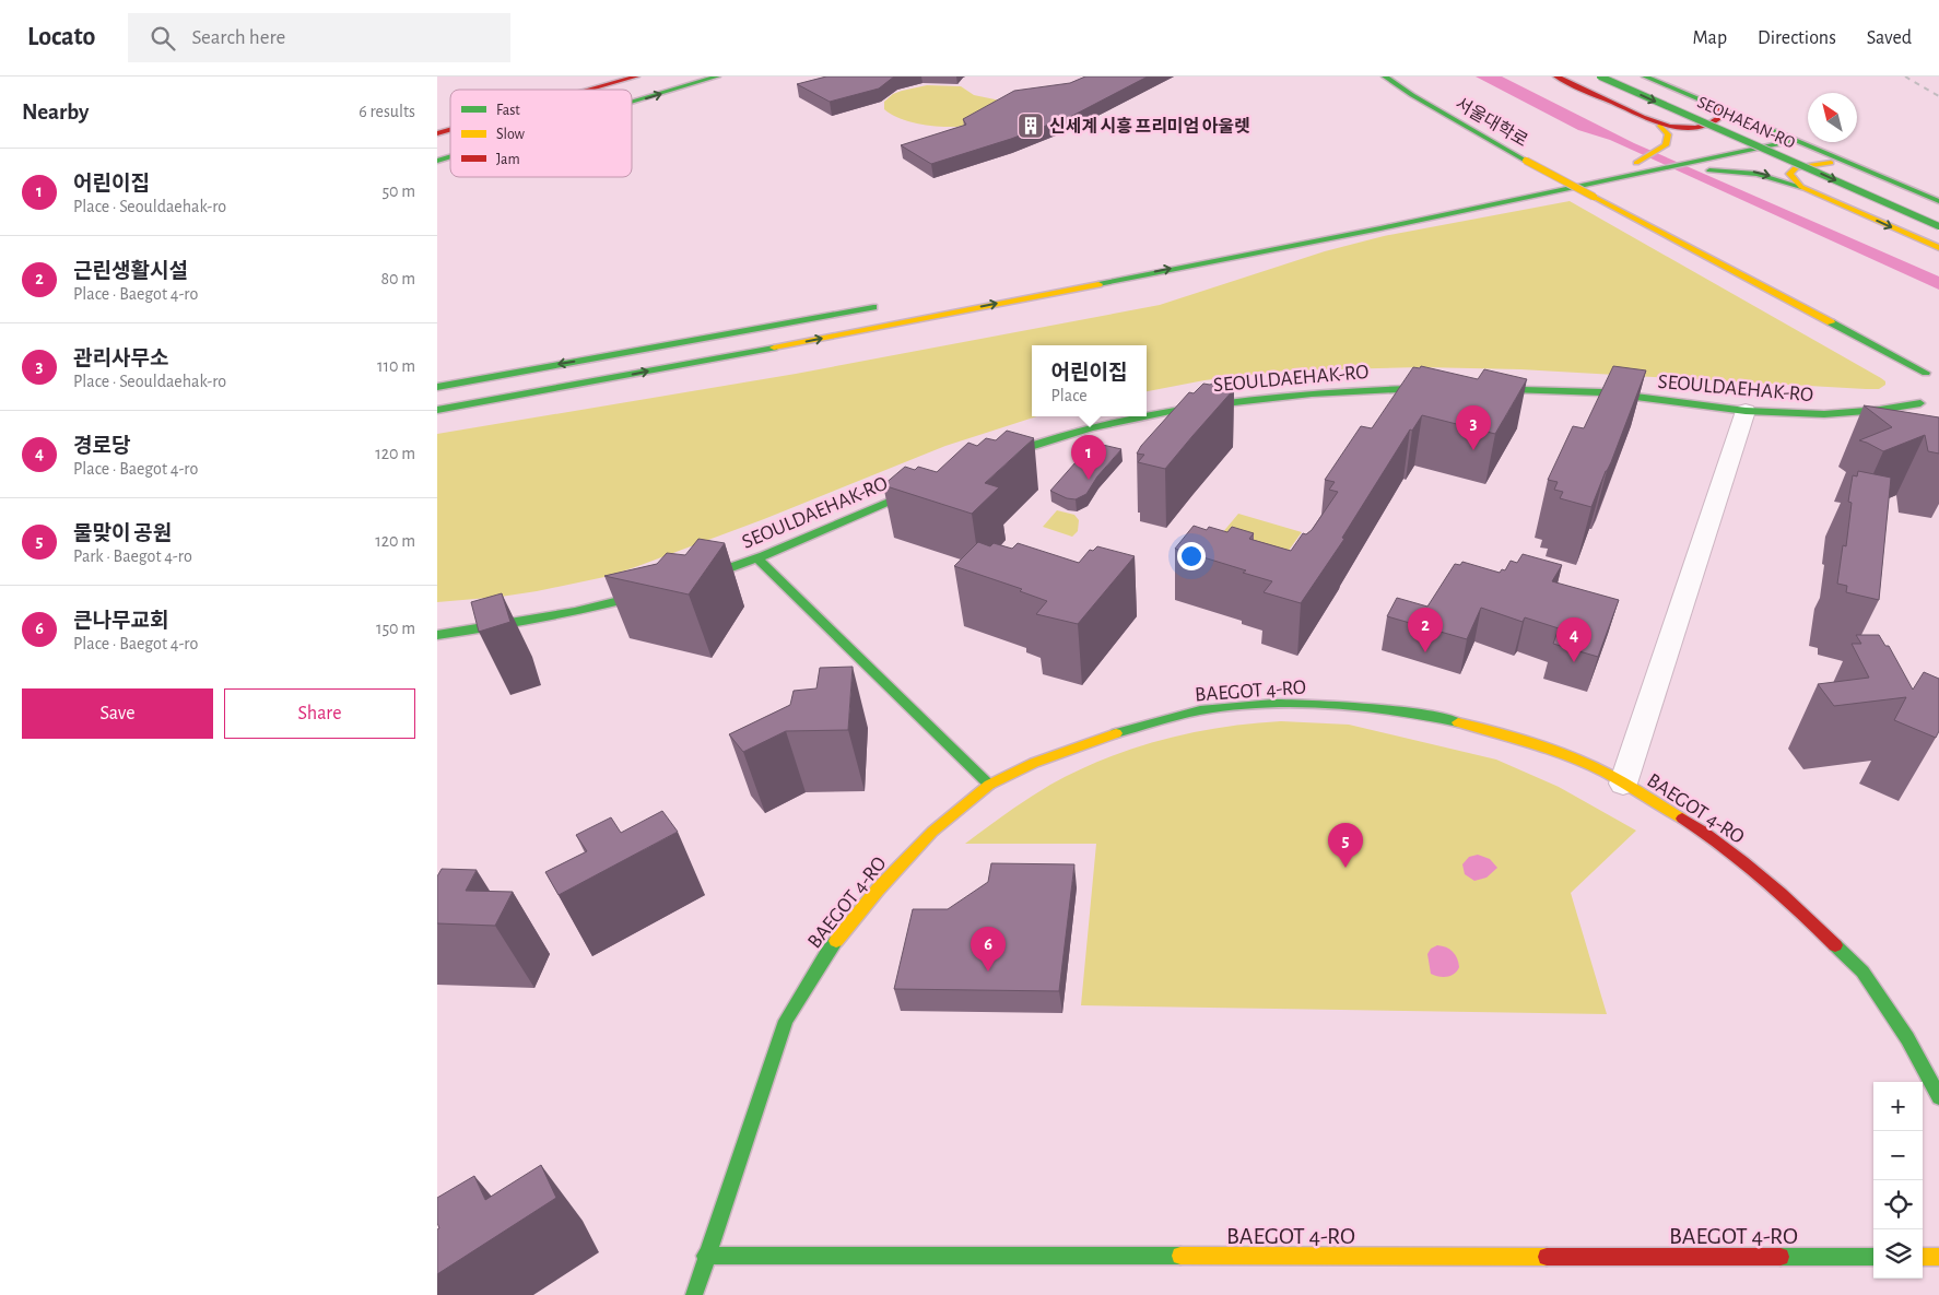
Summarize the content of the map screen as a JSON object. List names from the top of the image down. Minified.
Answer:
{"streets":{"main road":["서울대학로","SEOHAEAN-RO","SEOULDAEHAK-RO","BAEGOT 4-RO"]},"places":{"building":["신세계 시흥 프리미엄 아울렛"]},"legend":["Fast","Slow","Jam"],"north":"top left","page":{"header":"Locato","search":"Search here","nav":["Map","Directions","Saved"],"heading":["Nearby","6 results"],"list":[{"mark":"1","name":"어린이집","note":"Place · Seouldaehak-ro","value":"50 m"},{"mark":"2","name":"근린생활시설","note":"Place · Baegot 4-ro","value":"80 m"},{"mark":"3","name":"관리사무소","note":"Place · Seouldaehak-ro","value":"110 m"},{"mark":"4","name":"경로당","note":"Place · Baegot 4-ro","value":"120 m"},{"mark":"5","name":"물맞이 공원","note":"Park · Baegot 4-ro","value":"120 m"},{"mark":"6","name":"큰나무교회","note":"Place · Baegot 4-ro","value":"150 m"}],"popup":["어린이집","Place"],"pins":["3","1","2","4","5","6"],"buttons":["Save","Share"],"map_buttons":["+","−"]}}
